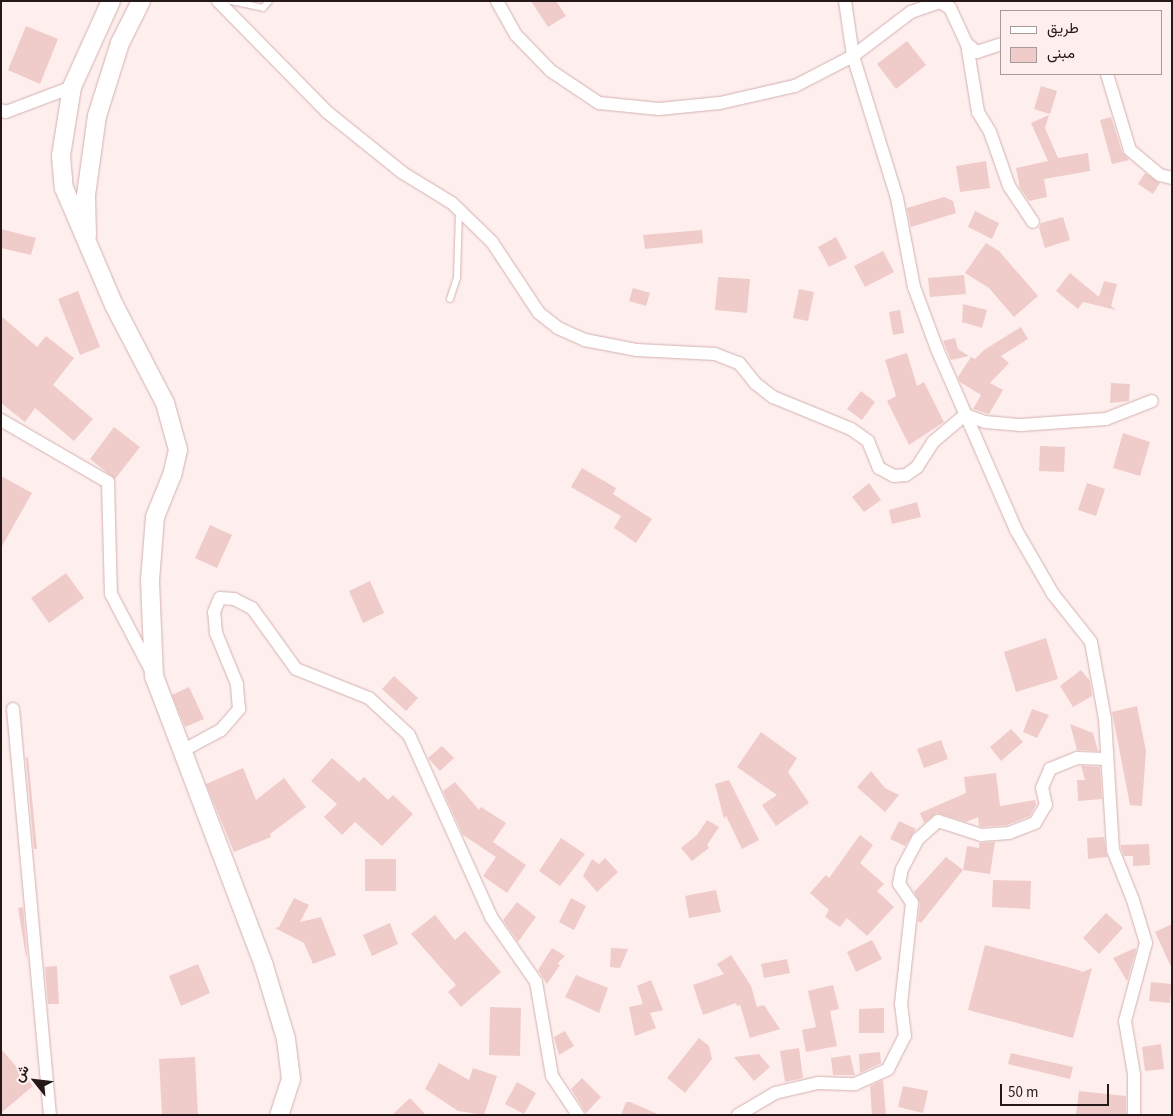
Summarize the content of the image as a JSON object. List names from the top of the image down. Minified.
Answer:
{"legend":["طريق","مبنى"],"scale_bar":"50 m","north":"top left"}
